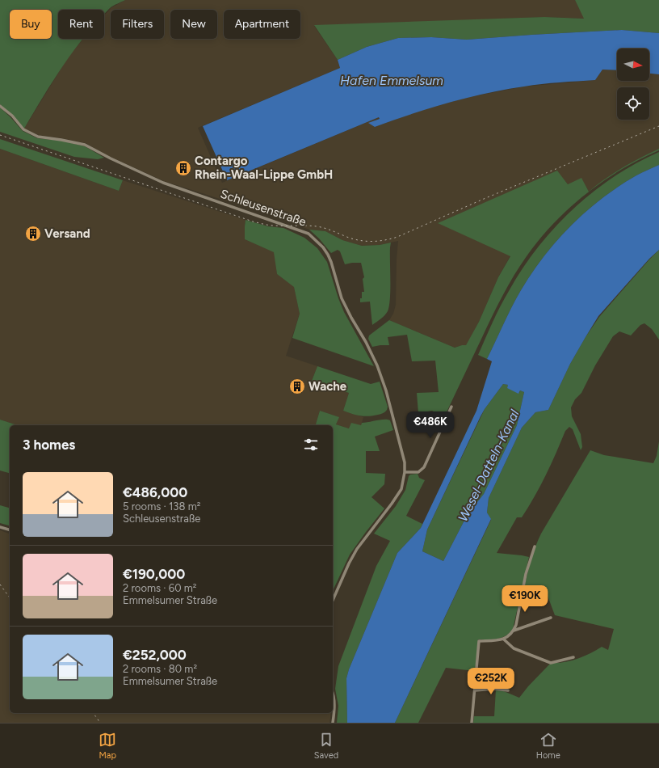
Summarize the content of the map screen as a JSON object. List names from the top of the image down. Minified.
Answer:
{"streets":{"street":["Schleusenstraße"]},"water":["Hafen Emmelsum","Wesel-Datteln-Kanal"],"places":{"building":["Contargo Rhein-Waal-Lippe GmbH","Versand","Wache"]},"north":"right","page":{"chip":["Buy","Rent","Filters","New","Apartment"],"price":["€486K","€190K","€252K"],"heading":"3 homes","list":[{"name":"€486,000","note":"5 rooms · 138 m² · Schleusenstraße"},{"name":"€190,000","note":"2 rooms · 60 m² · Emmelsumer Straße"},{"name":"€252,000","note":"2 rooms · 80 m² · Emmelsumer Straße"}],"tabs":["Map","Saved","Home"]}}
